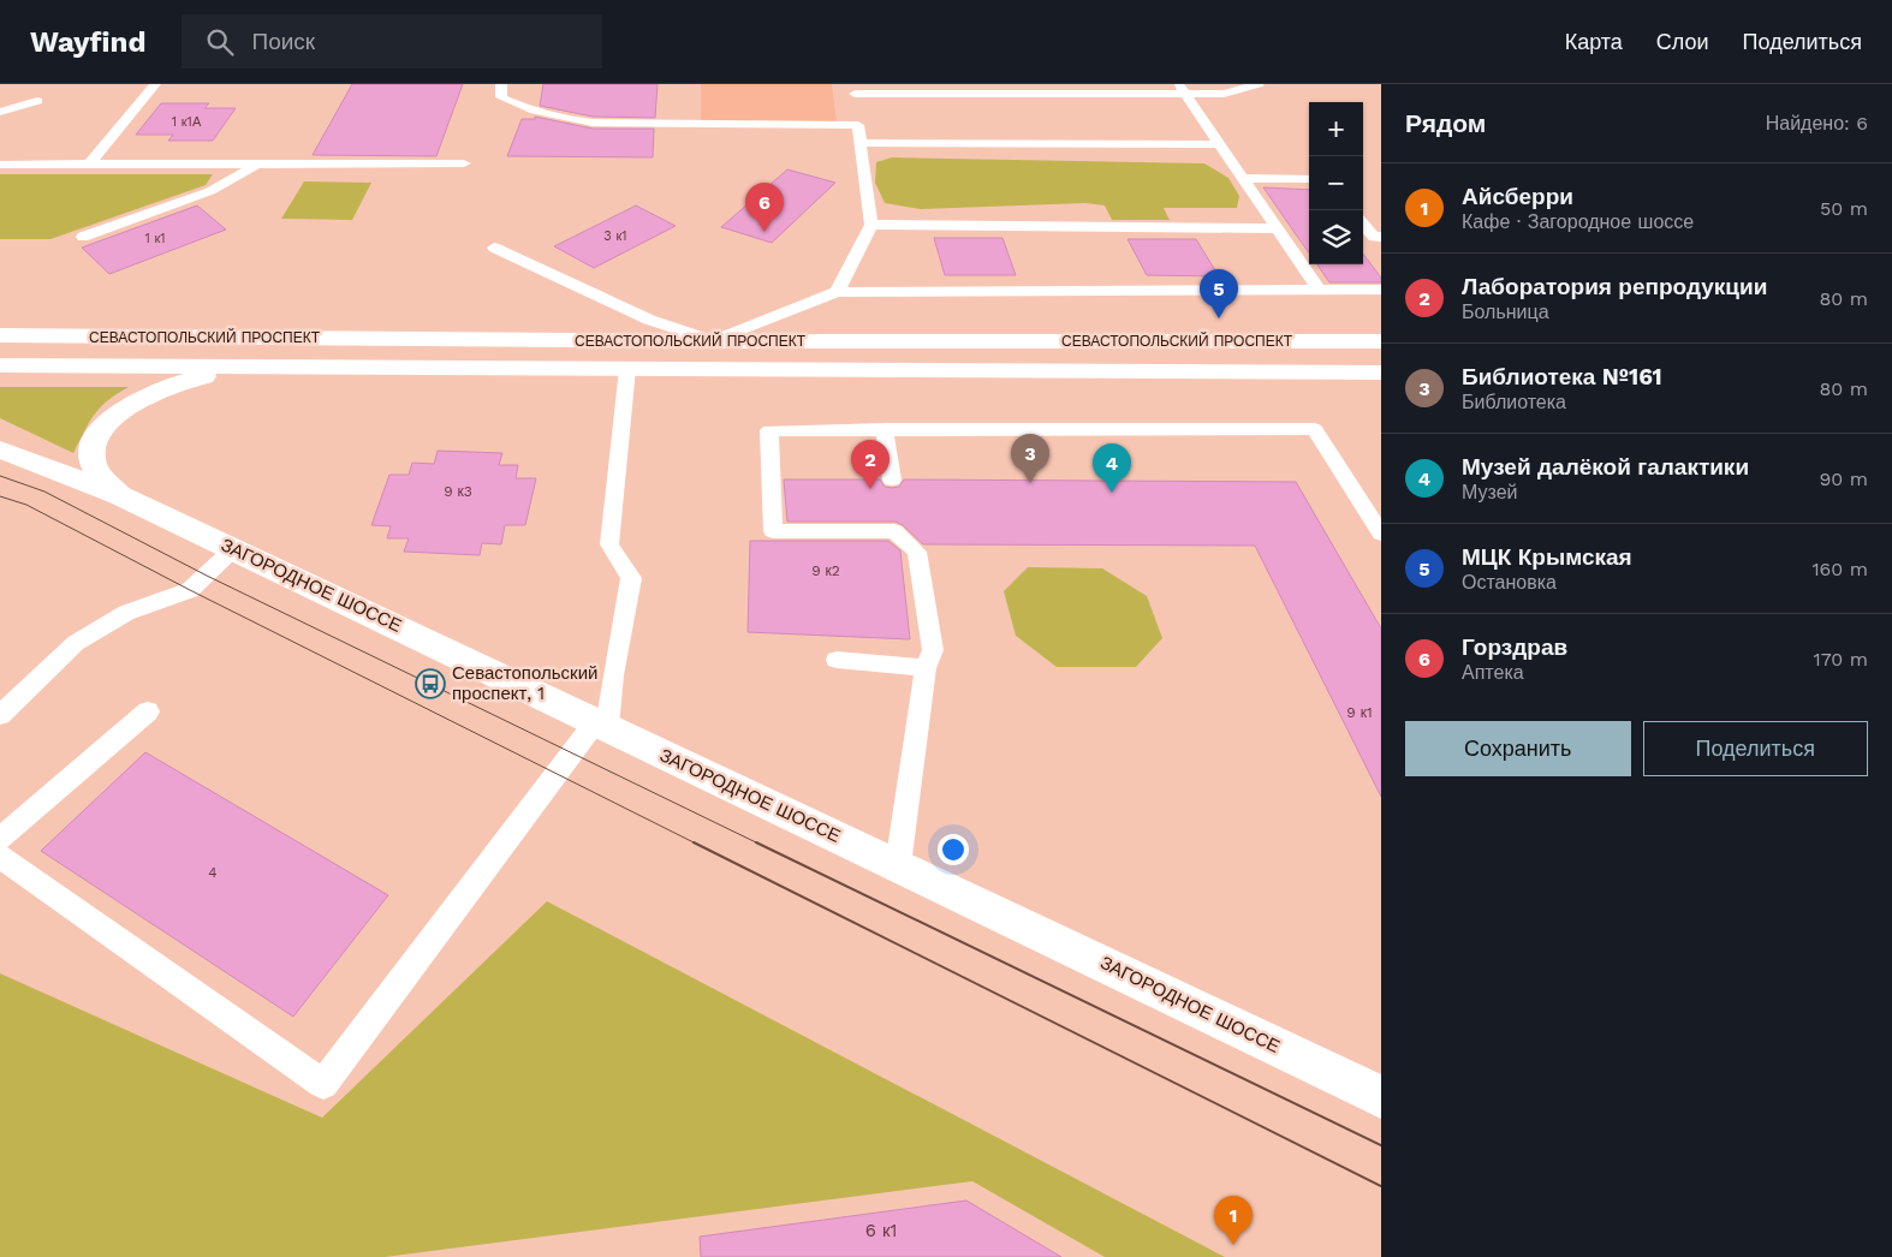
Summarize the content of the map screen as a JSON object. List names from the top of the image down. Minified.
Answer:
{"streets":{"main road":["СЕВАСТОПОЛЬСКИЙ ПРОСПЕКТ","ЗАГОРОДНОЕ ШОССЕ"]},"crossings":[["СЕВАСТОПОЛЬСКИЙ ПРОСПЕКТ","ЗАГОРОДНОЕ ШОССЕ"]],"places":{"bus stop":["Севастопольский проспект, 1"]},"house_numbers":["1 к1А","3 к1","1 к1","9 к3","9 к2","9 к1","4","6 к1"],"page":{"header":"Wayfind","search":"Поиск","nav":["Карта","Слои","Поделиться"],"heading":["Рядом","Найдено: 6"],"map_buttons":["+","−"],"list":[{"mark":"1","name":"Айсберри","note":"Кафе · Загородное шоссе","value":"50 m"},{"mark":"2","name":"Лаборатория репродукции","note":"Больница","value":"80 m"},{"mark":"3","name":"Библиотека №161","note":"Библиотека","value":"80 m"},{"mark":"4","name":"Музей далёкой галактики","note":"Музей","value":"90 m"},{"mark":"5","name":"МЦК Крымская","note":"Остановка","value":"160 m"},{"mark":"6","name":"Горздрав","note":"Аптека","value":"170 m"}],"pins":["6","5","3","2","4","1"],"buttons":["Сохранить","Поделиться"]}}
